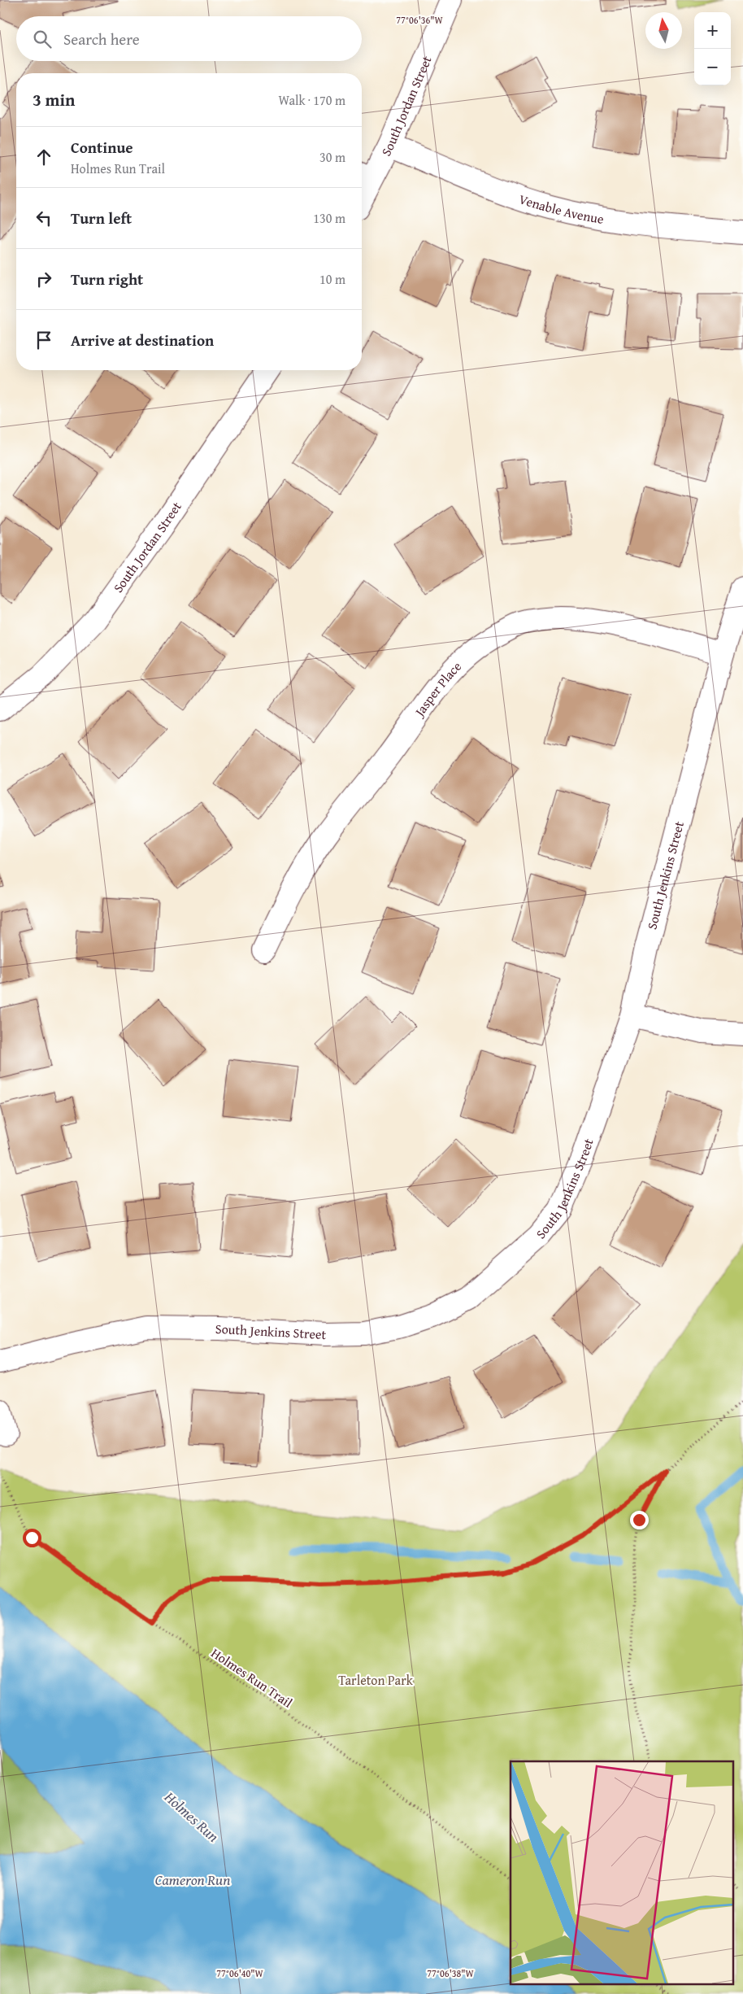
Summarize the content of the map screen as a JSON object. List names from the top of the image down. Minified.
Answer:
{"streets":{"street":["South Jordan Street","Venable Avenue","Jasper Place","South Jenkins Street"],"path":["Holmes Run Trail"]},"crossings":[["South Jordan Street","Venable Avenue"],["Jasper Place","South Jenkins Street"]],"water":["Holmes Run","Cameron Run"],"parks":["Tarleton Park"],"north":"top","page":{"map_buttons":["+","−"],"search":"Search here","heading":["3 min","Walk · 170 m"],"list":[["Continue","Holmes Run Trail","30 m"],["Turn left","130 m"],["Turn right","10 m"],"Arrive at destination"]},"coordinates":["77°06'36\"W","77°06'40\"W","77°06'38\"W"]}
